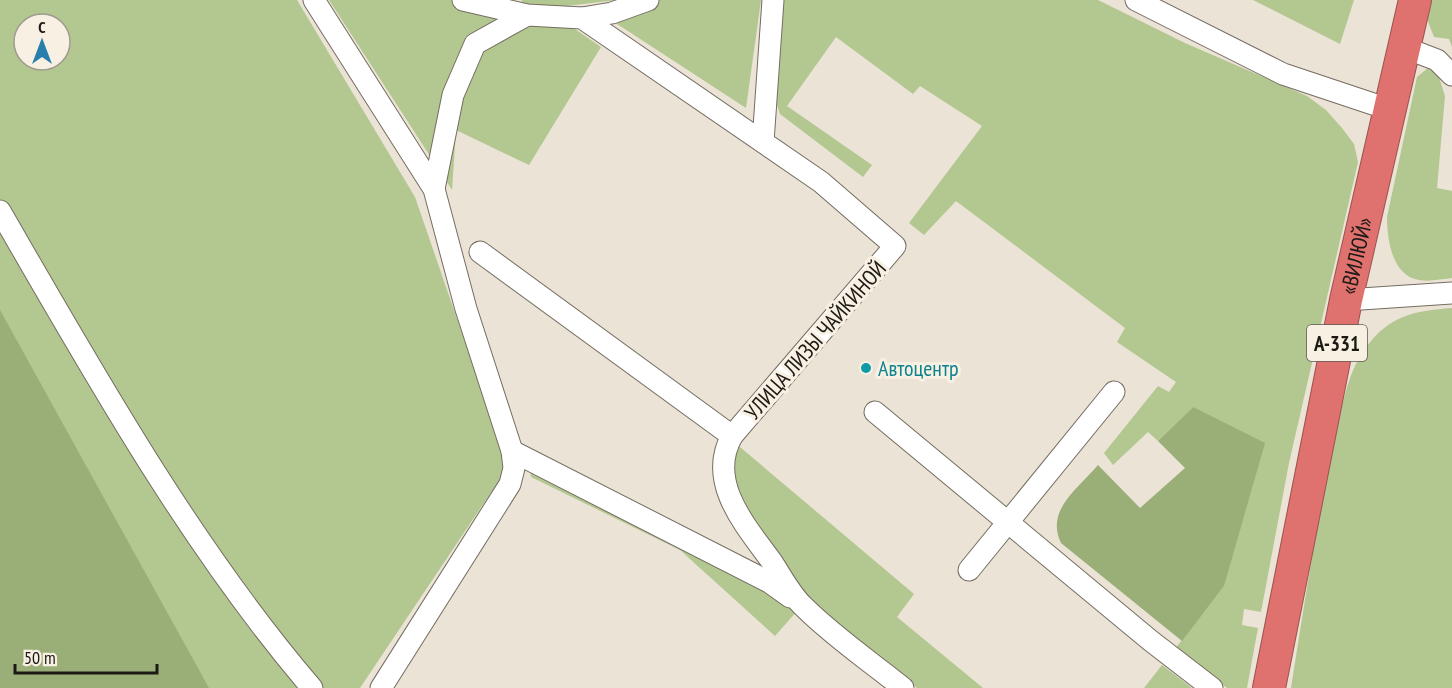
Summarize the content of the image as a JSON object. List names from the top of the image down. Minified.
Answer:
{"streets":{"highway":["«ВИЛЮЙ»","А-331"],"street":["УЛИЦА ЛИЗЫ ЧАЙКИНОЙ"]},"places":["Автоцентр"],"scale_bar":"50 m","north":"top"}
